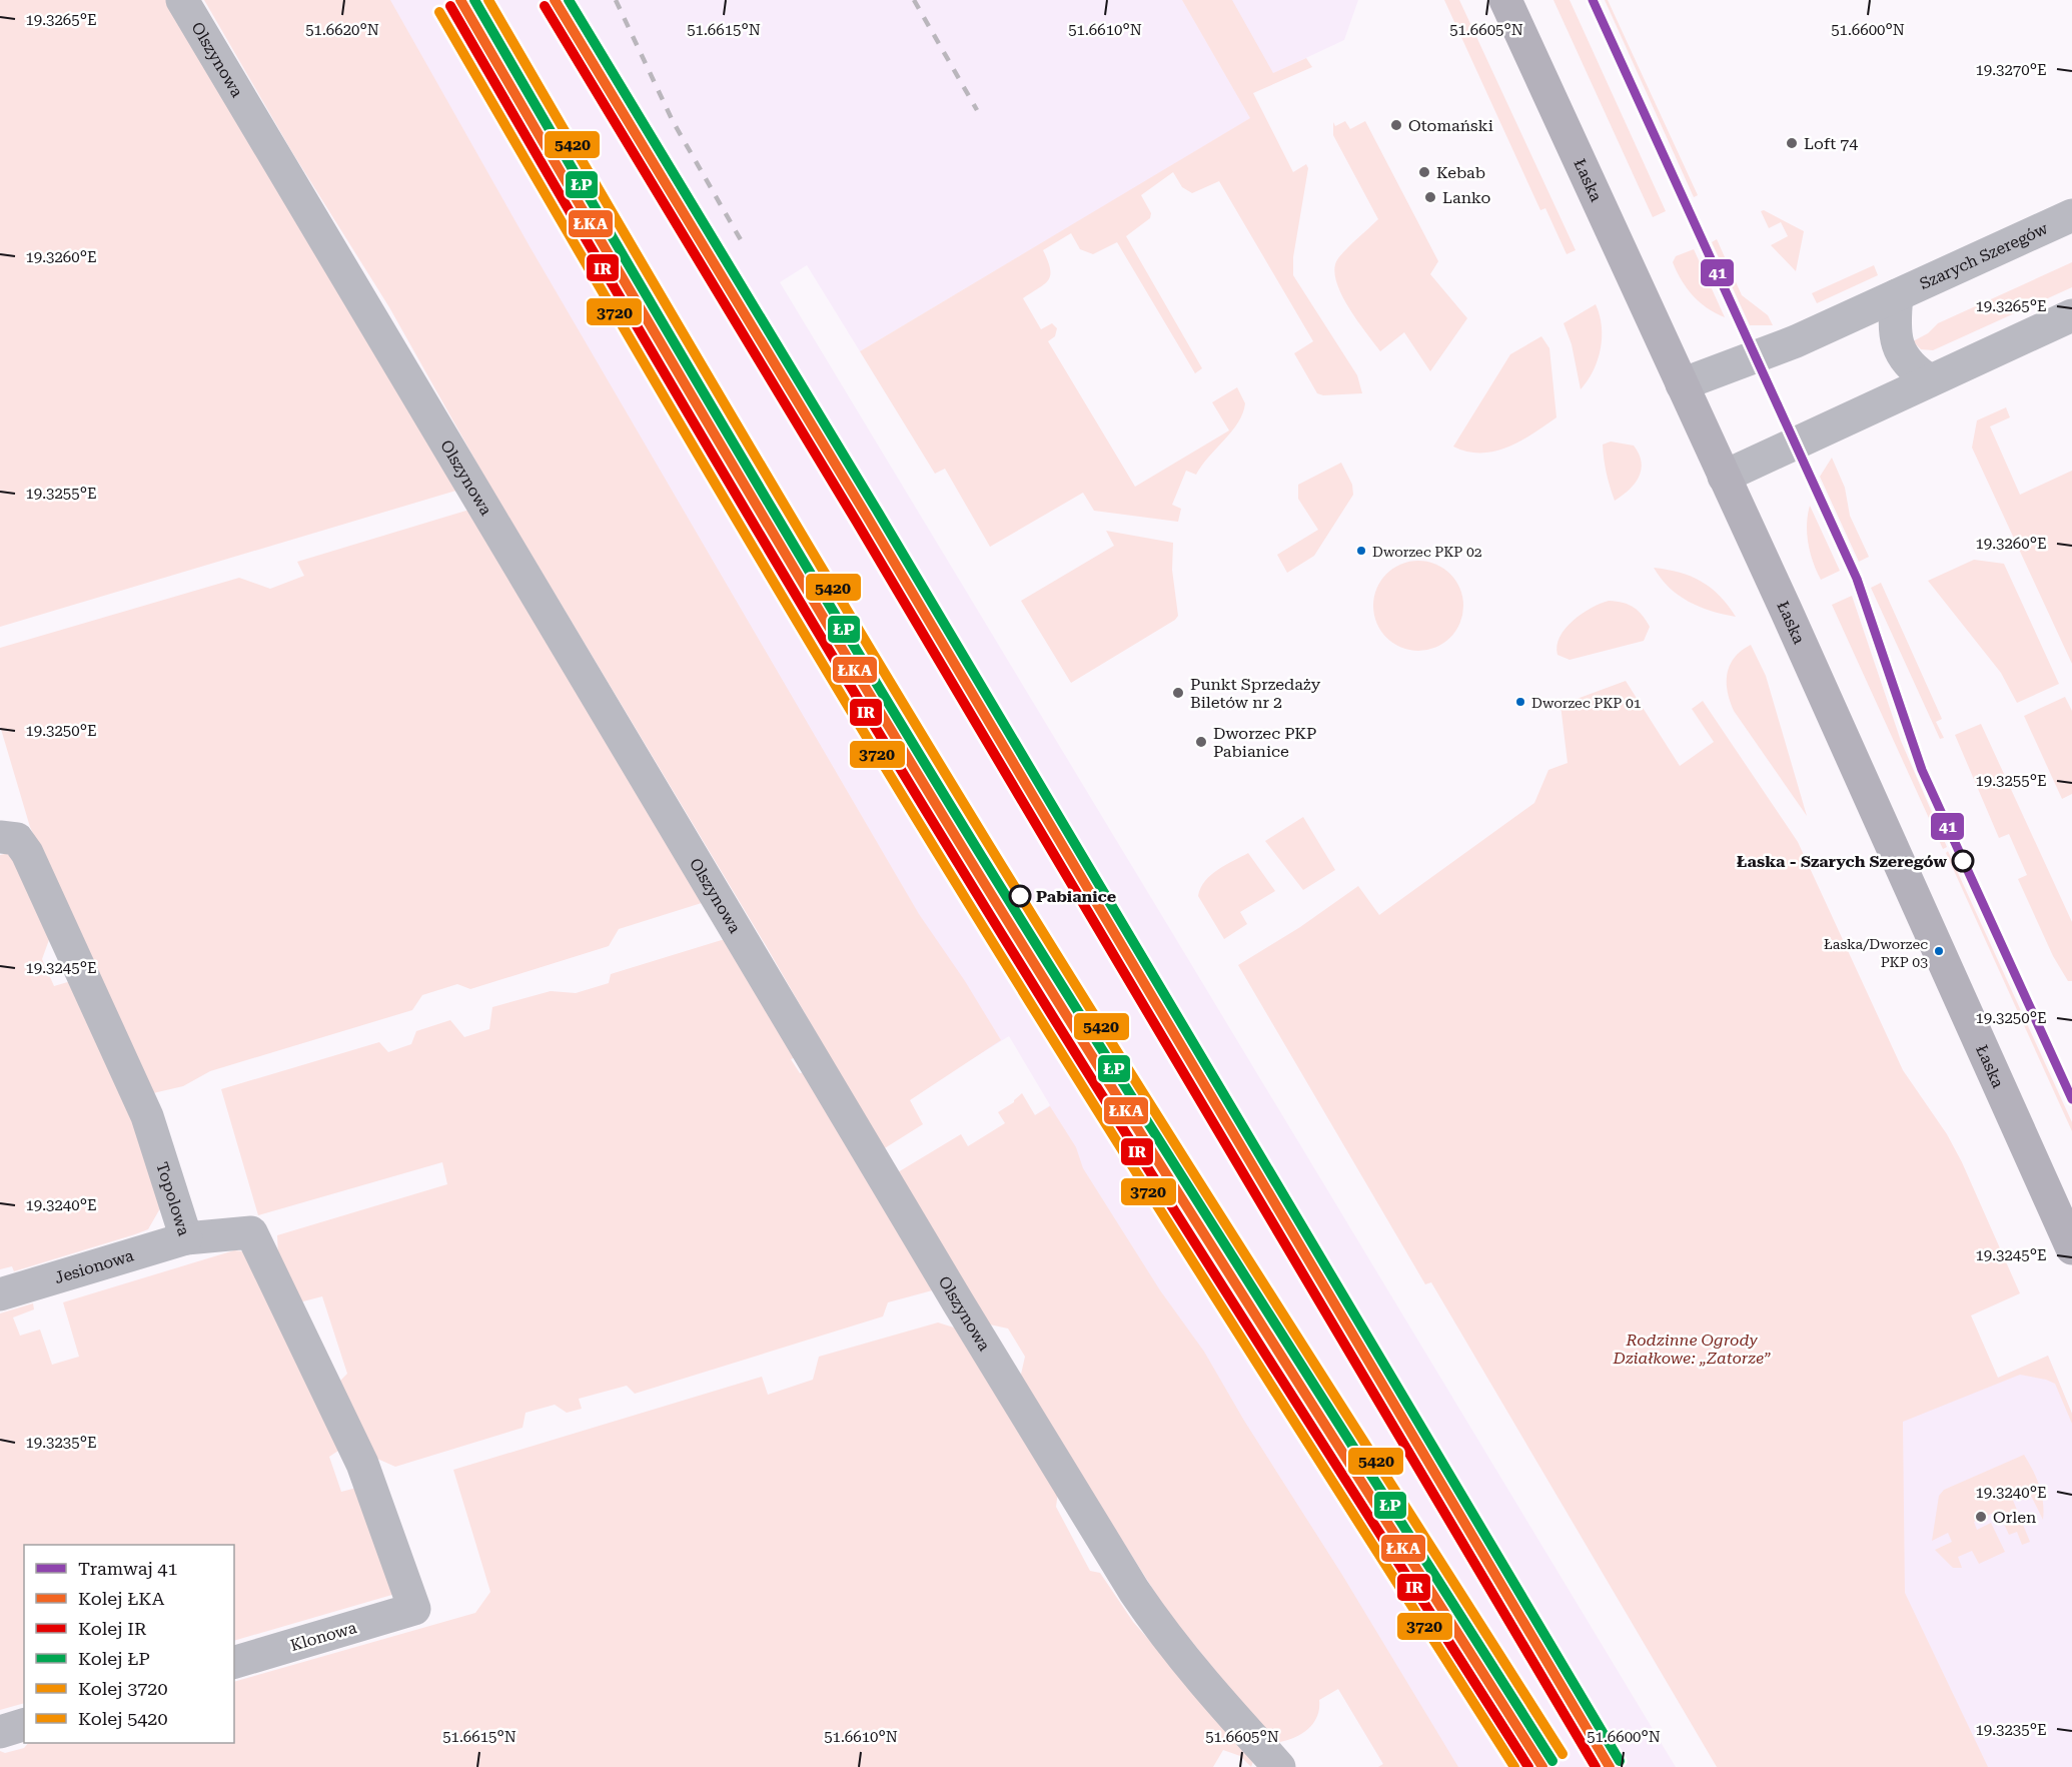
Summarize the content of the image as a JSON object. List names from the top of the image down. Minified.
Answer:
{"streets":{"main road":["Łaska"],"street":["Olszynowa","Szarych Szeregów","Topolowa","Jesionowa","Klonowa"]},"crossings":[["Łaska","Szarych Szeregów"],["Topolowa","Jesionowa"],["Topolowa","Klonowa"]],"parks":["Rodzinne Ogrody Działkowe: „Zatorze”"],"places":["Otomański","Loft 74","Kebab","Lanko","Dworzec PKP 02","Punkt Sprzedaży Biletów nr 2","Dworzec PKP 01","Dworzec PKP Pabianice","Łaska - Szarych Szeregów","Pabianice","Łaska/Dworzec PKP 03","Orlen"],"lines":["tram line 41","rail line ŁKA","rail line ŁP","rail line 5420","rail line IR","rail line 3720"],"legend":["Tramwaj 41","Kolej ŁKA","Kolej IR","Kolej ŁP","Kolej 3720","Kolej 5420"],"coordinates":["19.3265°E","51.6620°N","51.6615°N","51.6610°N","51.6605°N","51.6600°N","19.3270°E","19.3260°E","19.3255°E","19.3250°E","19.3245°E","19.3240°E","19.3235°E"]}
